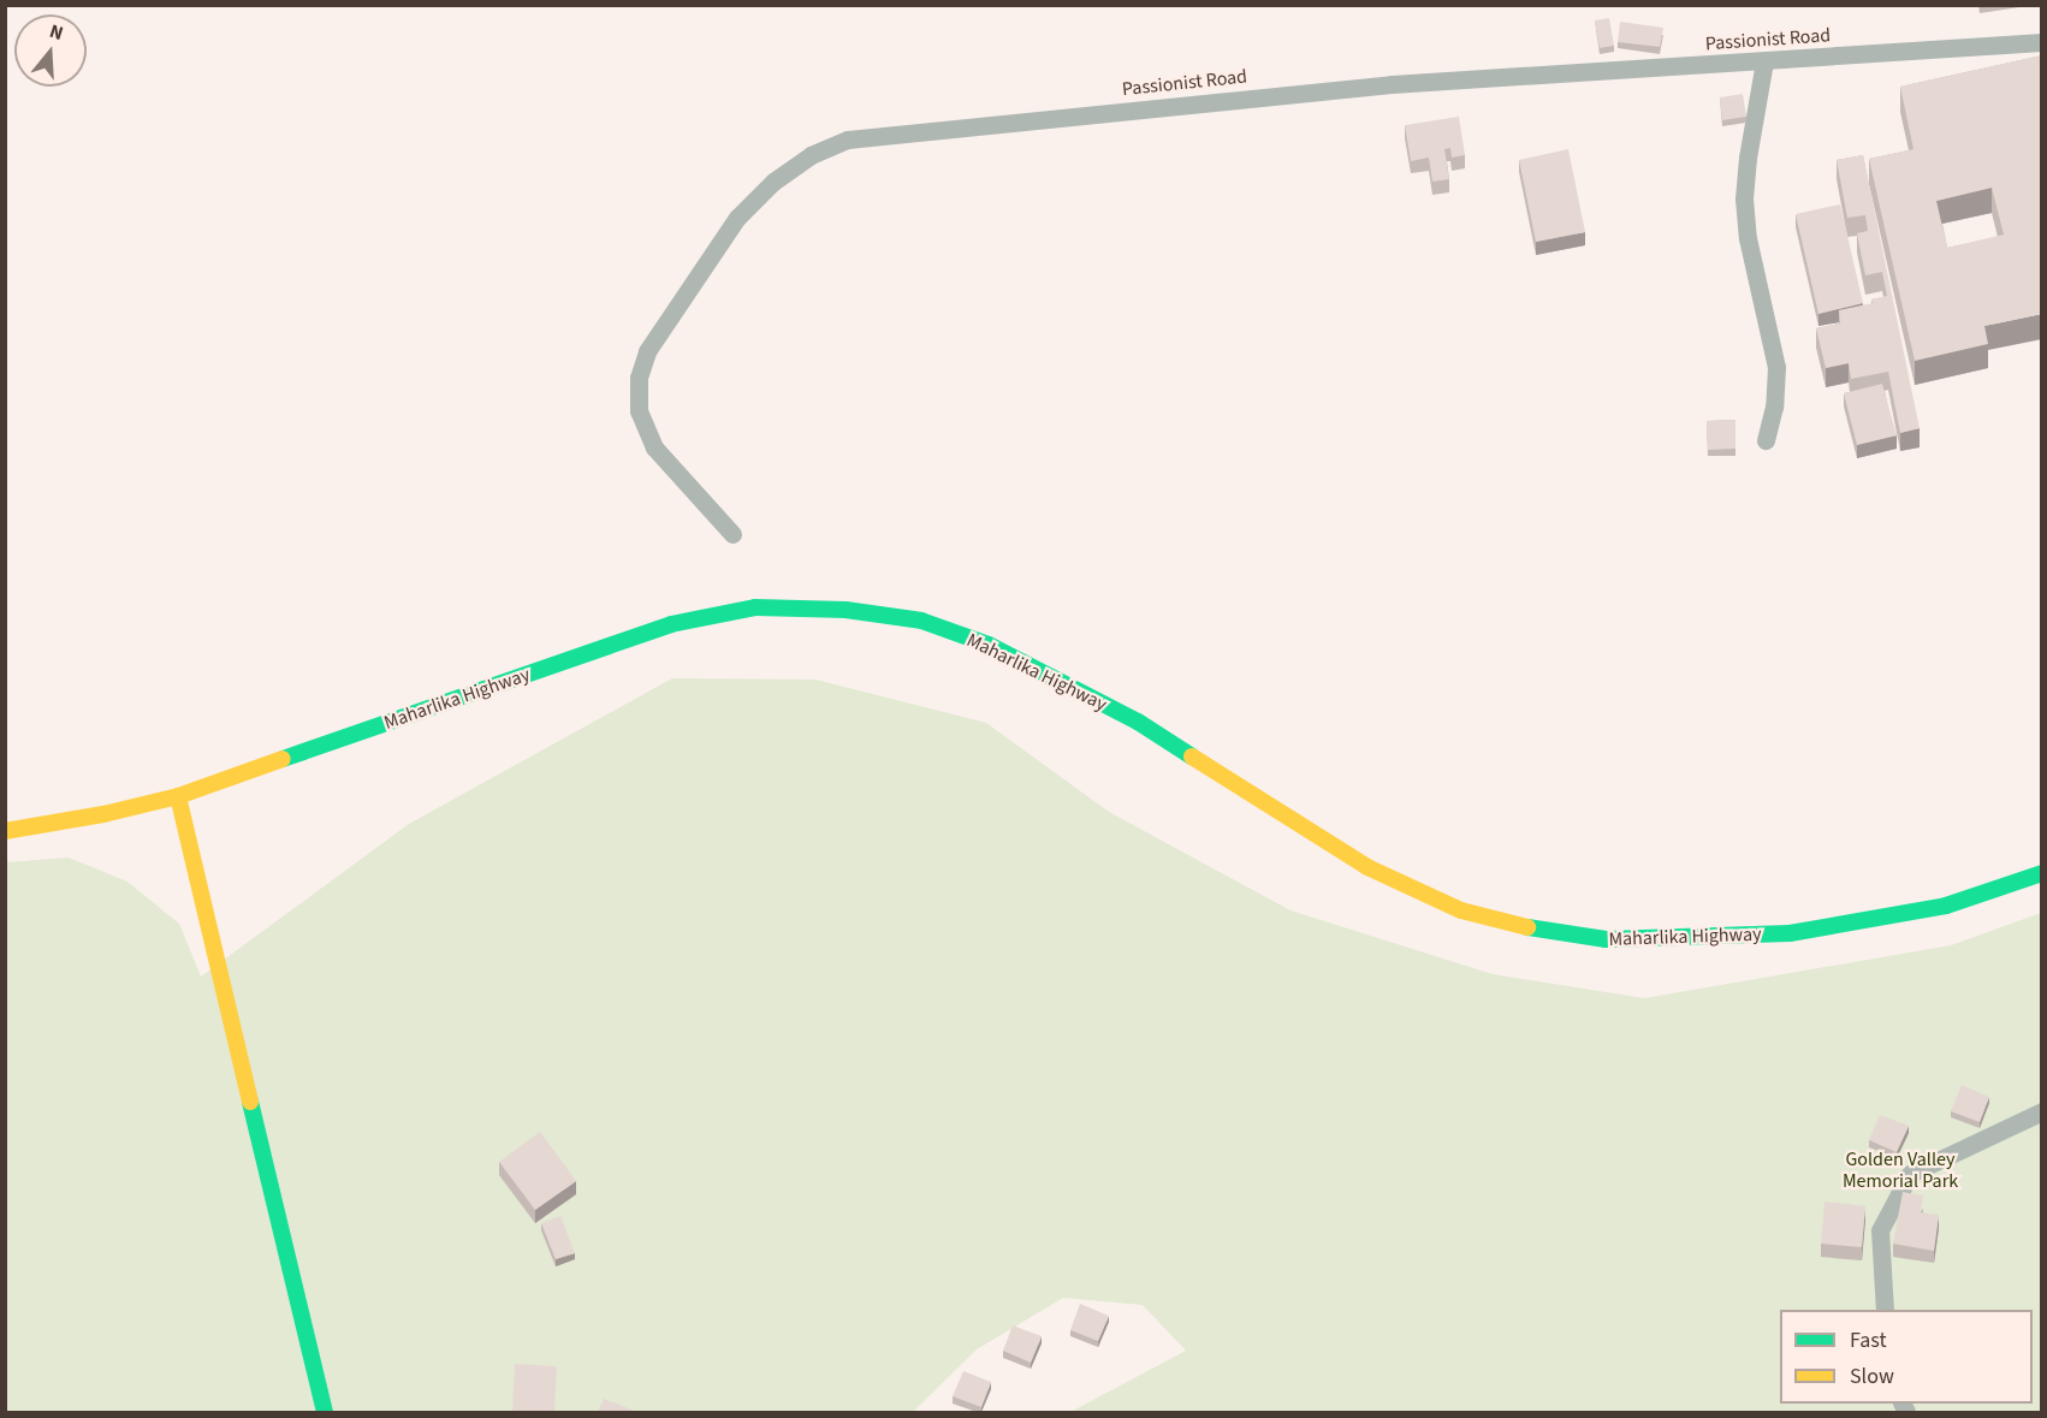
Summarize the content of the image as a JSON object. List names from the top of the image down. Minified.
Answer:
{"streets":{"main road":["Maharlika Highway"],"lane":["Passionist Road"]},"parks":["Golden Valley Memorial Park"],"legend":["Fast","Slow"],"north":"top"}
